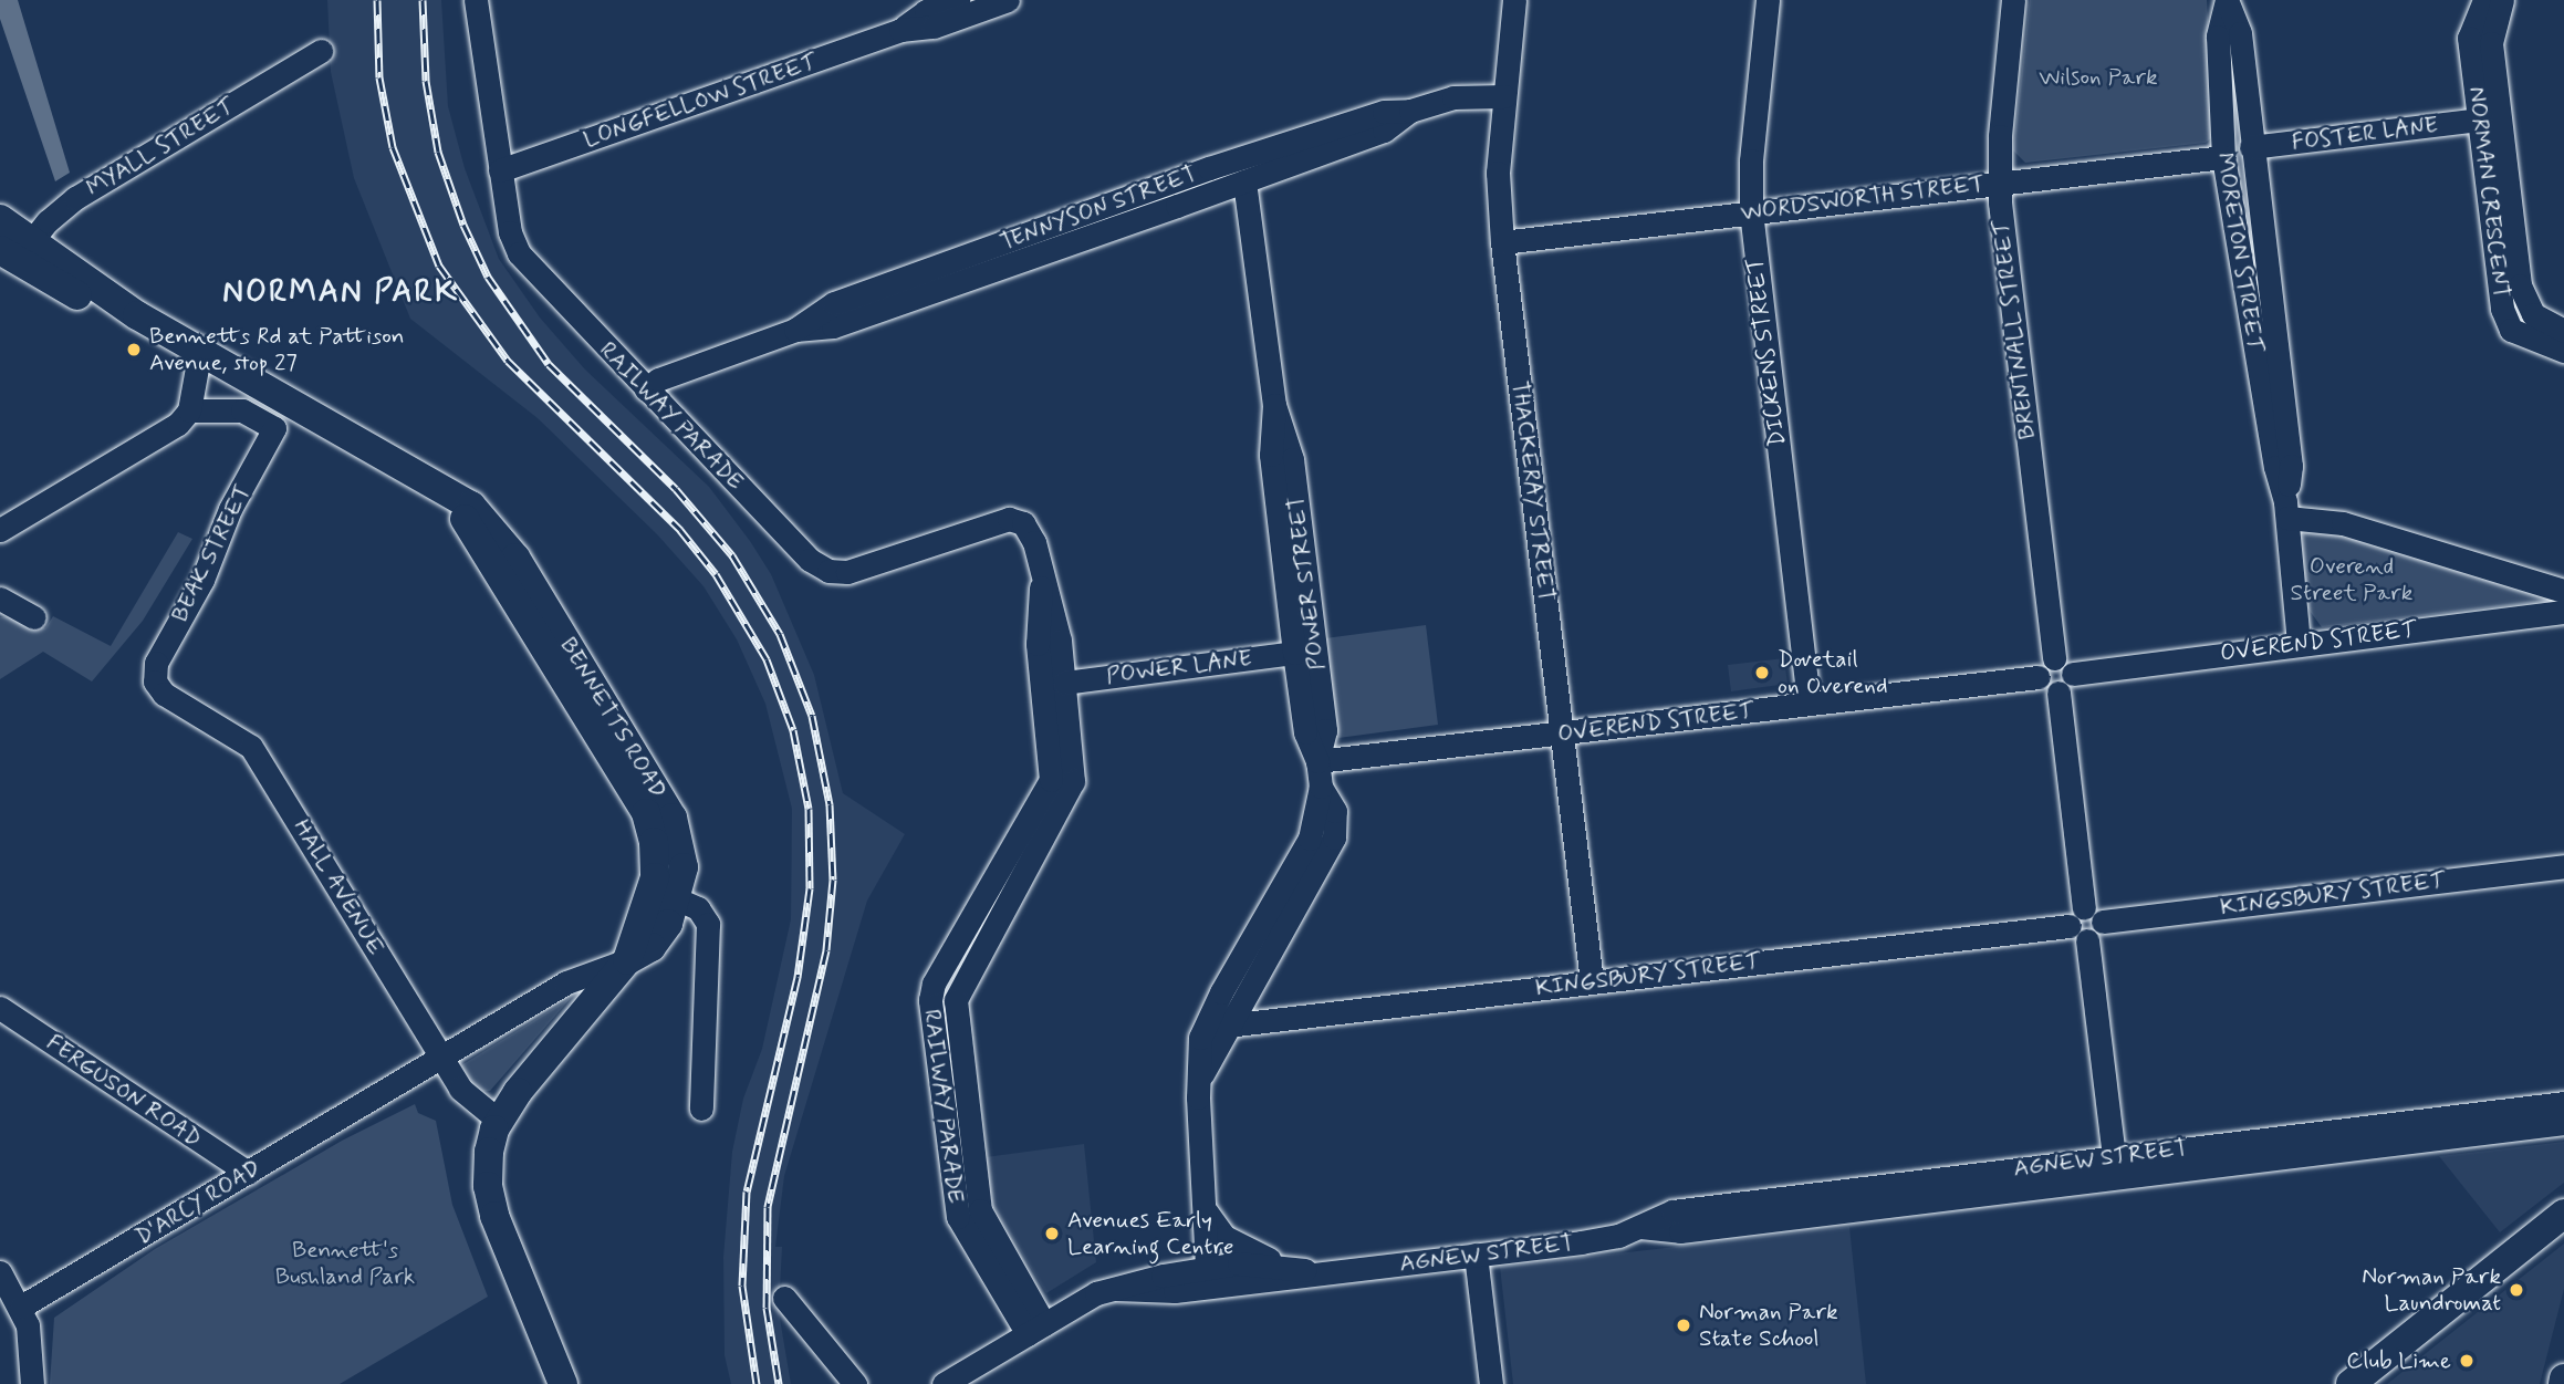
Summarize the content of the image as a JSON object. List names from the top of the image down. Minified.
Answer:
{"streets":{"main road":["BENNETTS ROAD"],"street":["LONGFELLOW STREET","FOSTER LANE","MYALL STREET","NORMAN CRESCENT","WORDSWORTH STREET","TENNYSON STREET","MORETON STREET","BRENTNALL STREET","DICKENS STREET","RAILWAY PARADE","THACKERAY STREET","BEAK STREET","POWER STREET","OVEREND STREET","POWER LANE","HALL AVENUE","KINGSBURY STREET","FERGUSON ROAD","AGNEW STREET","D'ARCY ROAD"]},"crossings":[["LONGFELLOW STREET","RAILWAY PARADE"],["FOSTER LANE","NORMAN CRESCENT"],["FOSTER LANE","MORETON STREET"],["MYALL STREET","BENNETTS ROAD"],["WORDSWORTH STREET","MORETON STREET"],["WORDSWORTH STREET","BRENTNALL STREET"],["WORDSWORTH STREET","DICKENS STREET"],["WORDSWORTH STREET","THACKERAY STREET"],["TENNYSON STREET","RAILWAY PARADE"],["TENNYSON STREET","THACKERAY STREET"],["TENNYSON STREET","POWER STREET"],["MORETON STREET","OVEREND STREET"],["BRENTNALL STREET","OVEREND STREET"],["DICKENS STREET","OVEREND STREET"],["RAILWAY PARADE","POWER LANE"],["RAILWAY PARADE","AGNEW STREET"],["THACKERAY STREET","OVEREND STREET"],["THACKERAY STREET","KINGSBURY STREET"],["BEAK STREET","HALL AVENUE"],["POWER STREET","OVEREND STREET"],["POWER STREET","POWER LANE"],["POWER STREET","KINGSBURY STREET"],["POWER STREET","AGNEW STREET"],["BENNETTS ROAD","HALL AVENUE"],["BENNETTS ROAD","D'ARCY ROAD"],["HALL AVENUE","D'ARCY ROAD"],["FERGUSON ROAD","D'ARCY ROAD"]],"districts":["NORMAN PARK"],"parks":["Wilson Park","Overend Street Park","Bennett's Bushland Park"],"places":["Bennetts Rd at Pattison Avenue, stop 27","Dovetail on Overend","Avenues Early Learning Centre","Norman Park Laundromat","Norman Park State School","Club Lime"]}
